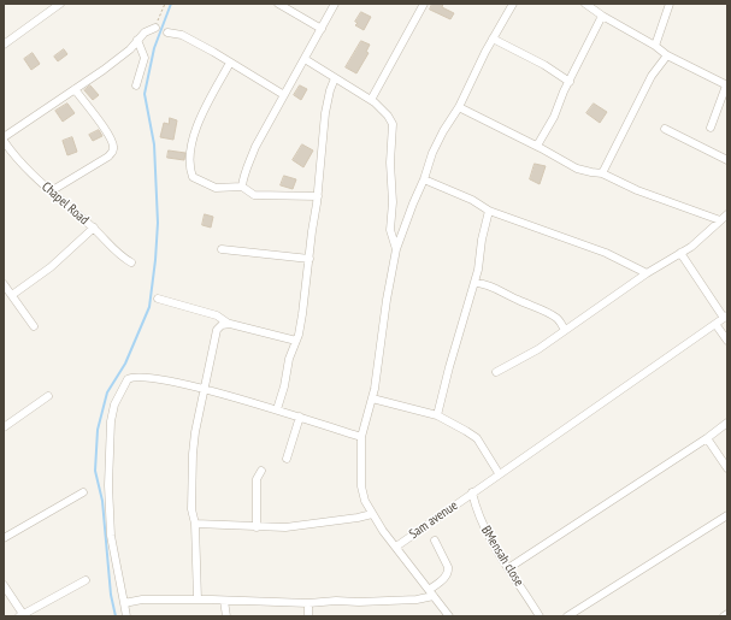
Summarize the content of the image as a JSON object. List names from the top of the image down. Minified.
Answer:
{"streets":{"street":["Chapel Road","Sam avenue","BMensah close"]},"crossings":[["Sam avenue","BMensah close"]]}
